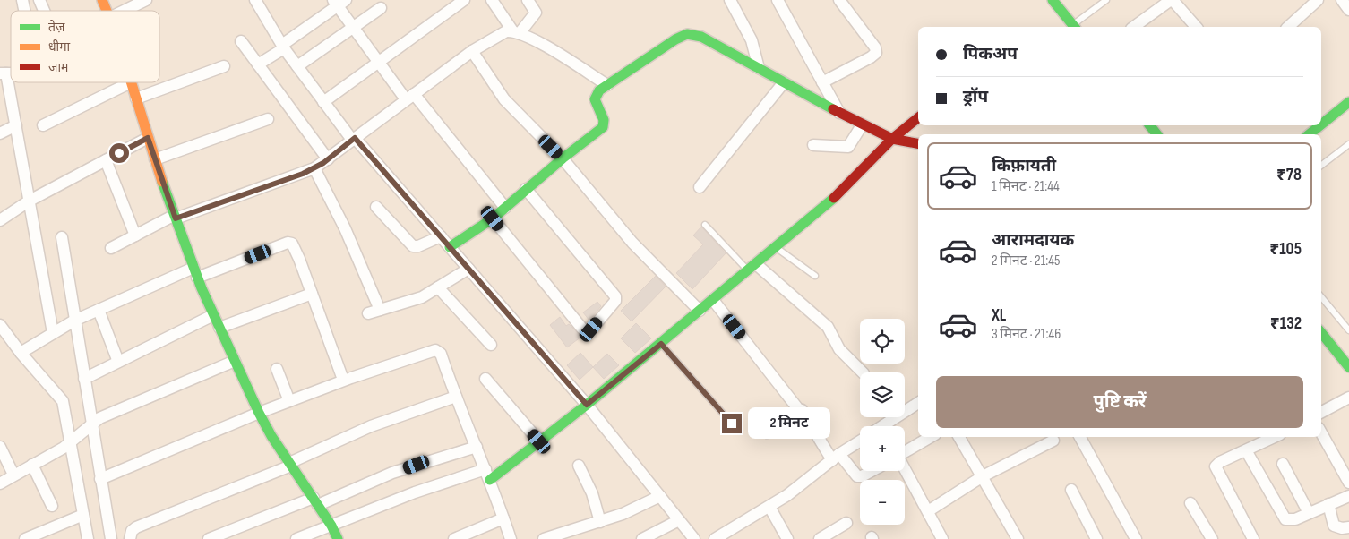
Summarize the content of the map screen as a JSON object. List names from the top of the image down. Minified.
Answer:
{"legend":["तेज़","धीमा","जाम"],"page":{"banner":["पिकअप","ड्रॉप"],"list":[{"name":"किफ़ायती","note":"1 मिनट · 21:44","value":"₹78"},{"name":"आरामदायक","note":"2 मिनट · 21:45","value":"₹105"},{"name":"XL","note":"3 मिनट · 21:46","value":"₹132"}],"map_buttons":["+","−"],"buttons":"पुष्टि करें","bubble":"2 मिनट"}}
